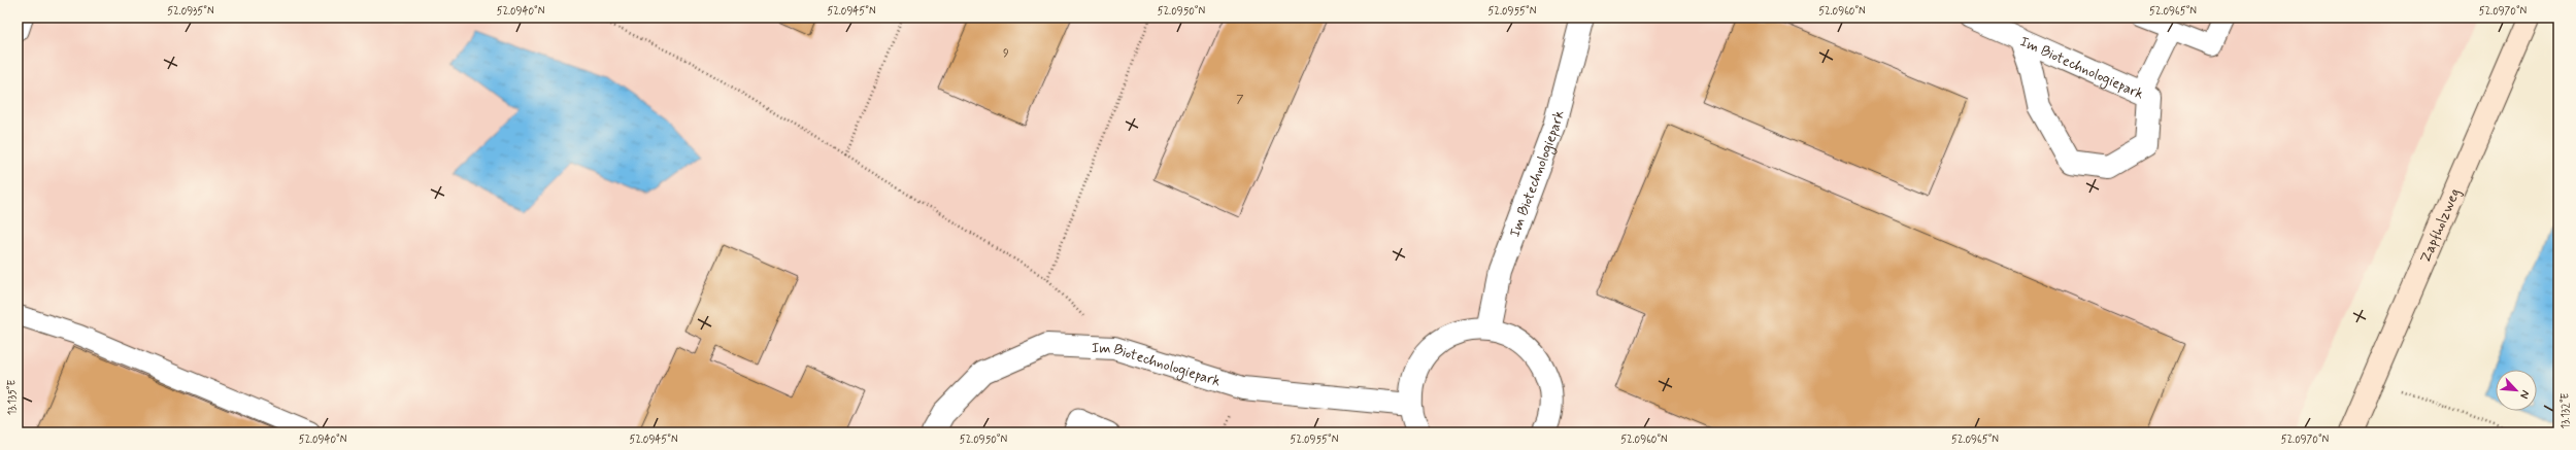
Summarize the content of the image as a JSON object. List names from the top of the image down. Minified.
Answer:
{"streets":{"street":["Im Biotechnologiepark","Zapfholzweg"]},"house_numbers":["9","7"],"north":"bottom right","coordinates":["52.0935°N","52.0940°N","52.0945°N","52.0950°N","52.0955°N","52.0960°N","52.0965°N","52.0970°N","13.135°E","13.132°E"]}
